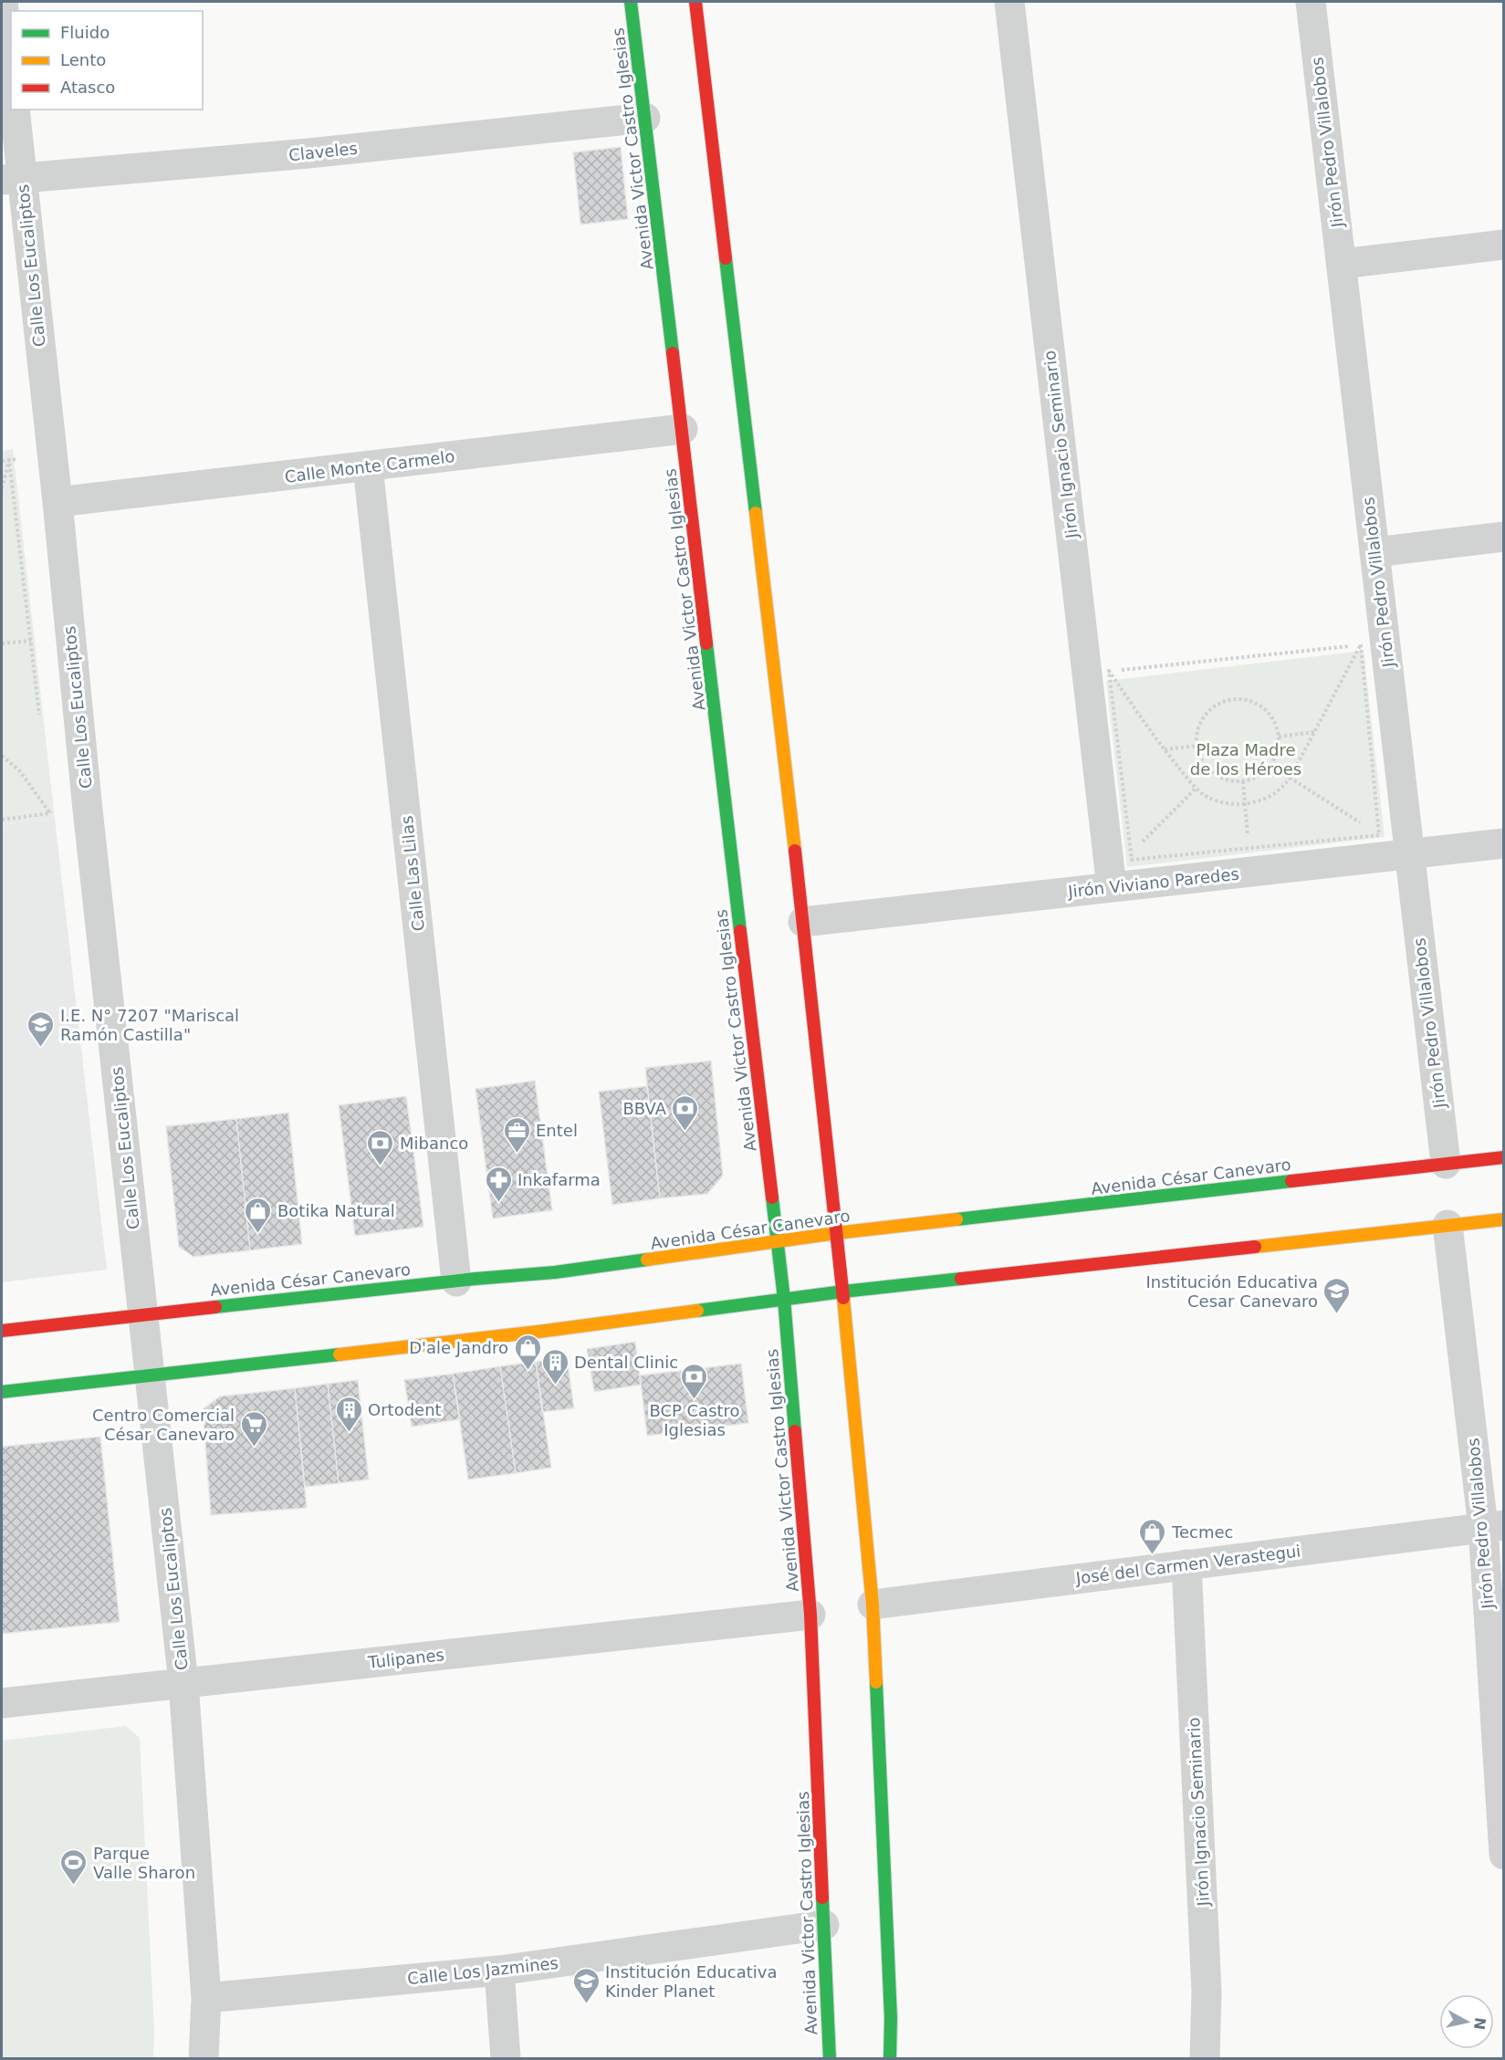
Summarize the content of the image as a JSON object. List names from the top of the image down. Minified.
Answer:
{"streets":{"street":["Jirón Pedro Villalobos","Avenida Victor Castro Iglesias","Claveles","Calle Los Eucaliptos","Jirón Ignacio Seminario","Calle Monte Carmelo","Calle Las Lilas","Jirón Viviano Paredes","Avenida César Canevaro","José del Carmen Verastegui","Tulipanes","Calle Los Jazmines"]},"crossings":[["Jirón Pedro Villalobos","Jirón Viviano Paredes"],["Jirón Pedro Villalobos","Avenida César Canevaro"],["Jirón Pedro Villalobos","José del Carmen Verastegui"],["Avenida Victor Castro Iglesias","Claveles"],["Avenida Victor Castro Iglesias","Calle Monte Carmelo"],["Avenida Victor Castro Iglesias","Avenida César Canevaro"],["Avenida Victor Castro Iglesias","Tulipanes"],["Avenida Victor Castro Iglesias","Calle Los Jazmines"],["Claveles","Calle Los Eucaliptos"],["Calle Los Eucaliptos","Calle Monte Carmelo"],["Calle Los Eucaliptos","Avenida César Canevaro"],["Calle Los Eucaliptos","Tulipanes"],["Calle Los Eucaliptos","Calle Los Jazmines"],["Jirón Ignacio Seminario","Jirón Viviano Paredes"],["Jirón Ignacio Seminario","José del Carmen Verastegui"],["Calle Monte Carmelo","Calle Las Lilas"],["Calle Las Lilas","Avenida César Canevaro"]],"parks":["Plaza Madre de los Héroes"],"places":{"school or university":["I.E. N° 7207 \"Mariscal Ramón Castilla\"","Institución Educativa Cesar Canevaro","Institución Educativa Kinder Planet"],"bank":["BBVA","Mibanco","BCP Castro Iglesias"],"office":["Entel"],"pharmacy":["Inkafarma"],"shop":["Botika Natural","D'ale Jandro","Tecmec"],"building":["Dental Clinic","Ortodent"],"supermarket":["Centro Comercial César Canevaro"],"sports":["Parque Valle Sharon"]},"legend":["Fluido","Lento","Atasco"],"north":"right"}
